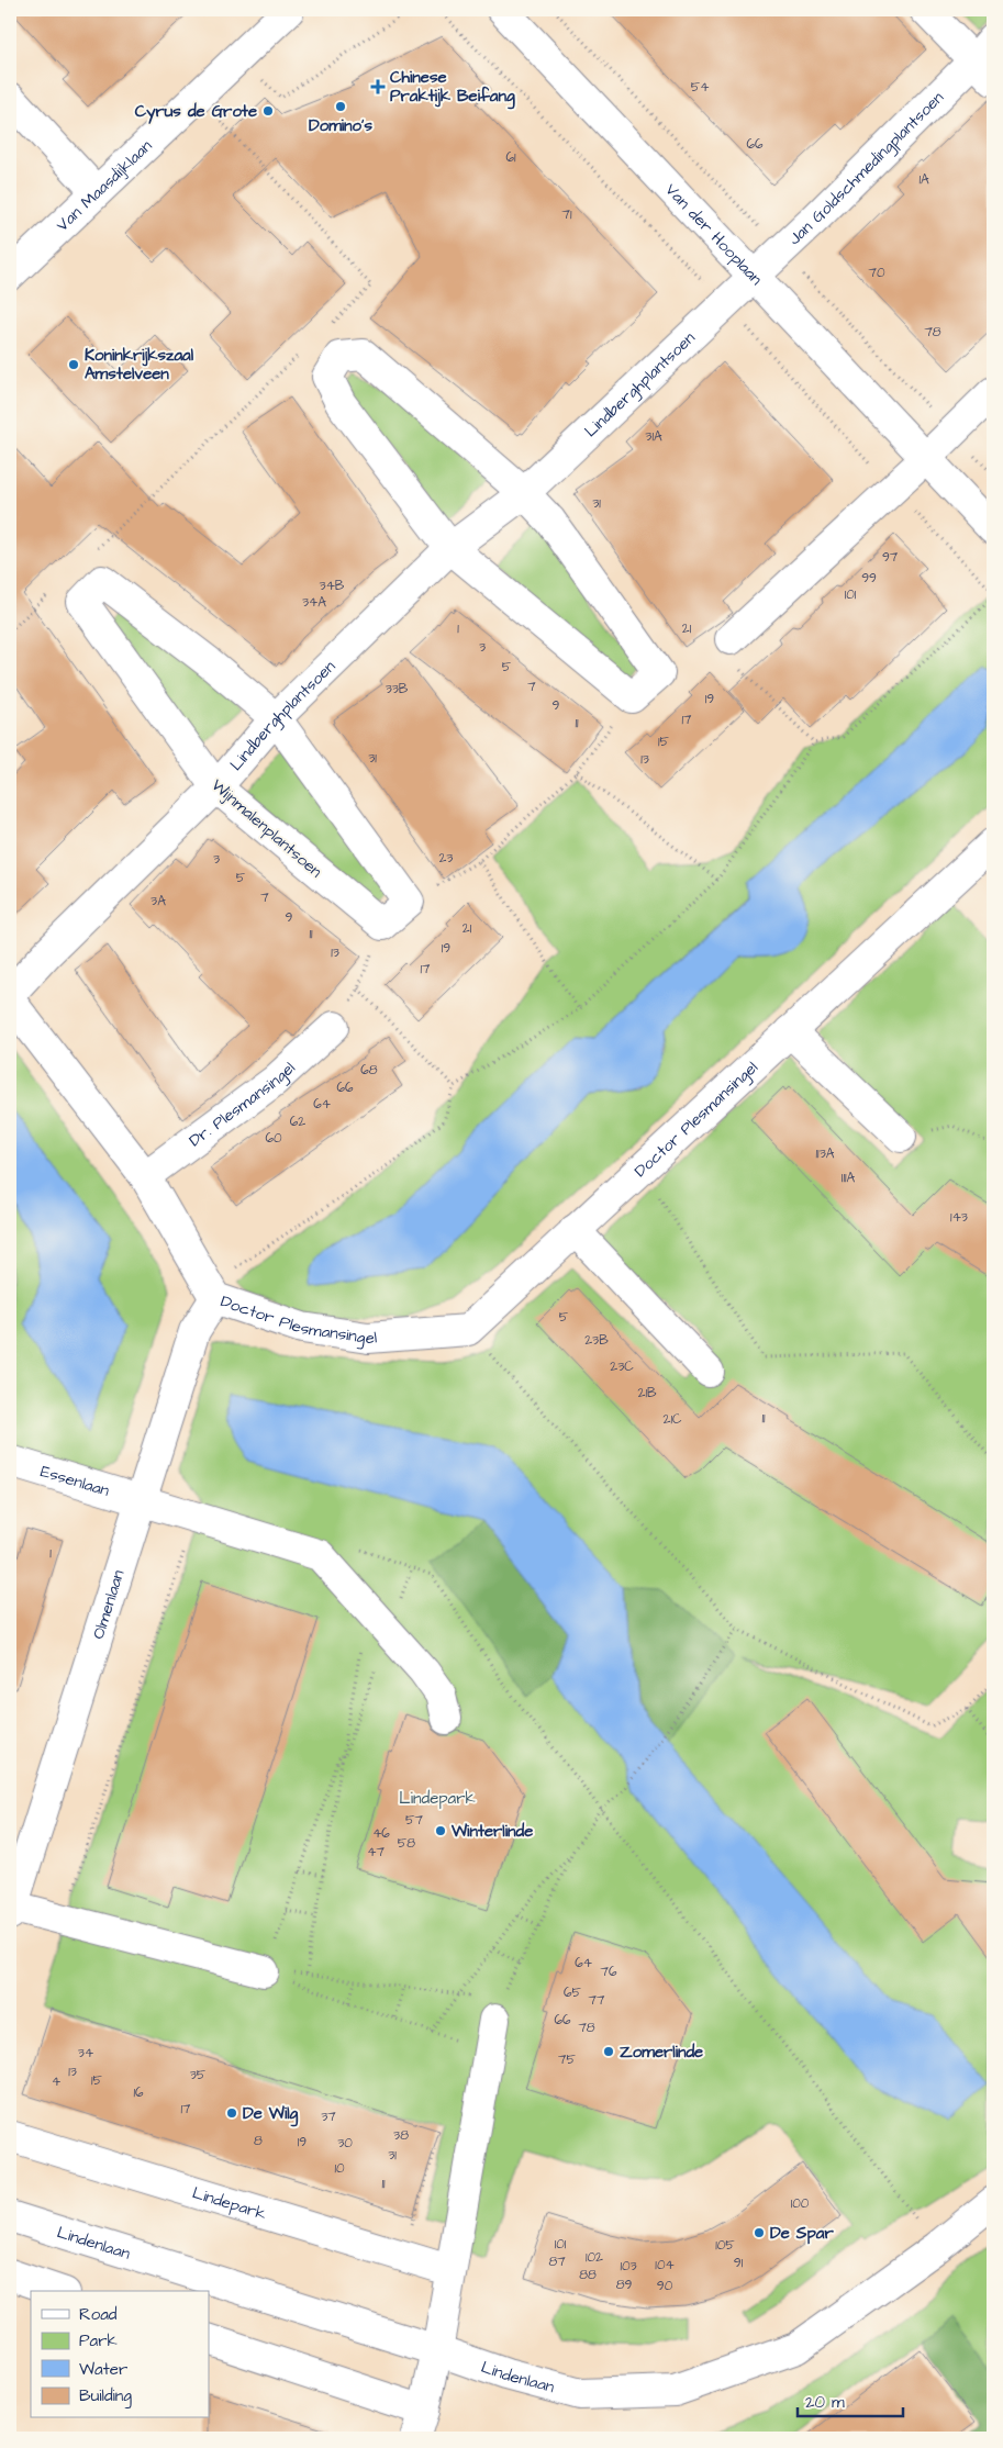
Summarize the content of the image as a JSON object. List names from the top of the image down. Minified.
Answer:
{"streets":{"street":["Jan Goldschmedingplantsoen","Van Maasdijklaan","Van der Hooplaan","Lindberghplantsoen","Wijnmalenplantsoen","Dr. Plesmansingel","Doctor Plesmansingel","Essenlaan","Olmenlaan","Lindepark","Lindenlaan"]},"crossings":[["Jan Goldschmedingplantsoen","Van der Hooplaan"],["Jan Goldschmedingplantsoen","Lindberghplantsoen"],["Van der Hooplaan","Lindberghplantsoen"],["Lindberghplantsoen","Wijnmalenplantsoen"],["Dr. Plesmansingel","Doctor Plesmansingel"],["Doctor Plesmansingel","Olmenlaan"],["Essenlaan","Olmenlaan"]],"parks":["Lindepark"],"places":{"health":["Chinese Praktijk Beifang"],"other":["Domino's","Cyrus de Grote","Koninkrijkszaal Amstelveen","Winterlinde","Zomerlinde","De Wilg","De Spar"]},"house_numbers":["54","66","61","1A","71","70","78","31A","31","97","99","34B","101","34A","1","21","3","5","7","33B","19","9","17","11","15","31","13","23","3","5","7","3A","9","21","11","19","13","17","68","66","64","62","60","113A","111A","143","5","23B","23C","21B","11","21C","1","57","46","58","47","64","76","65","77","66","78","34","75","13","35","15","4","16","17","37","38","8","19","30","31","10","11","100","101","105","102","87","91","104","103","88","89","90"],"legend":["Road","Park","Water","Building"],"scale_bar":"20 m"}
